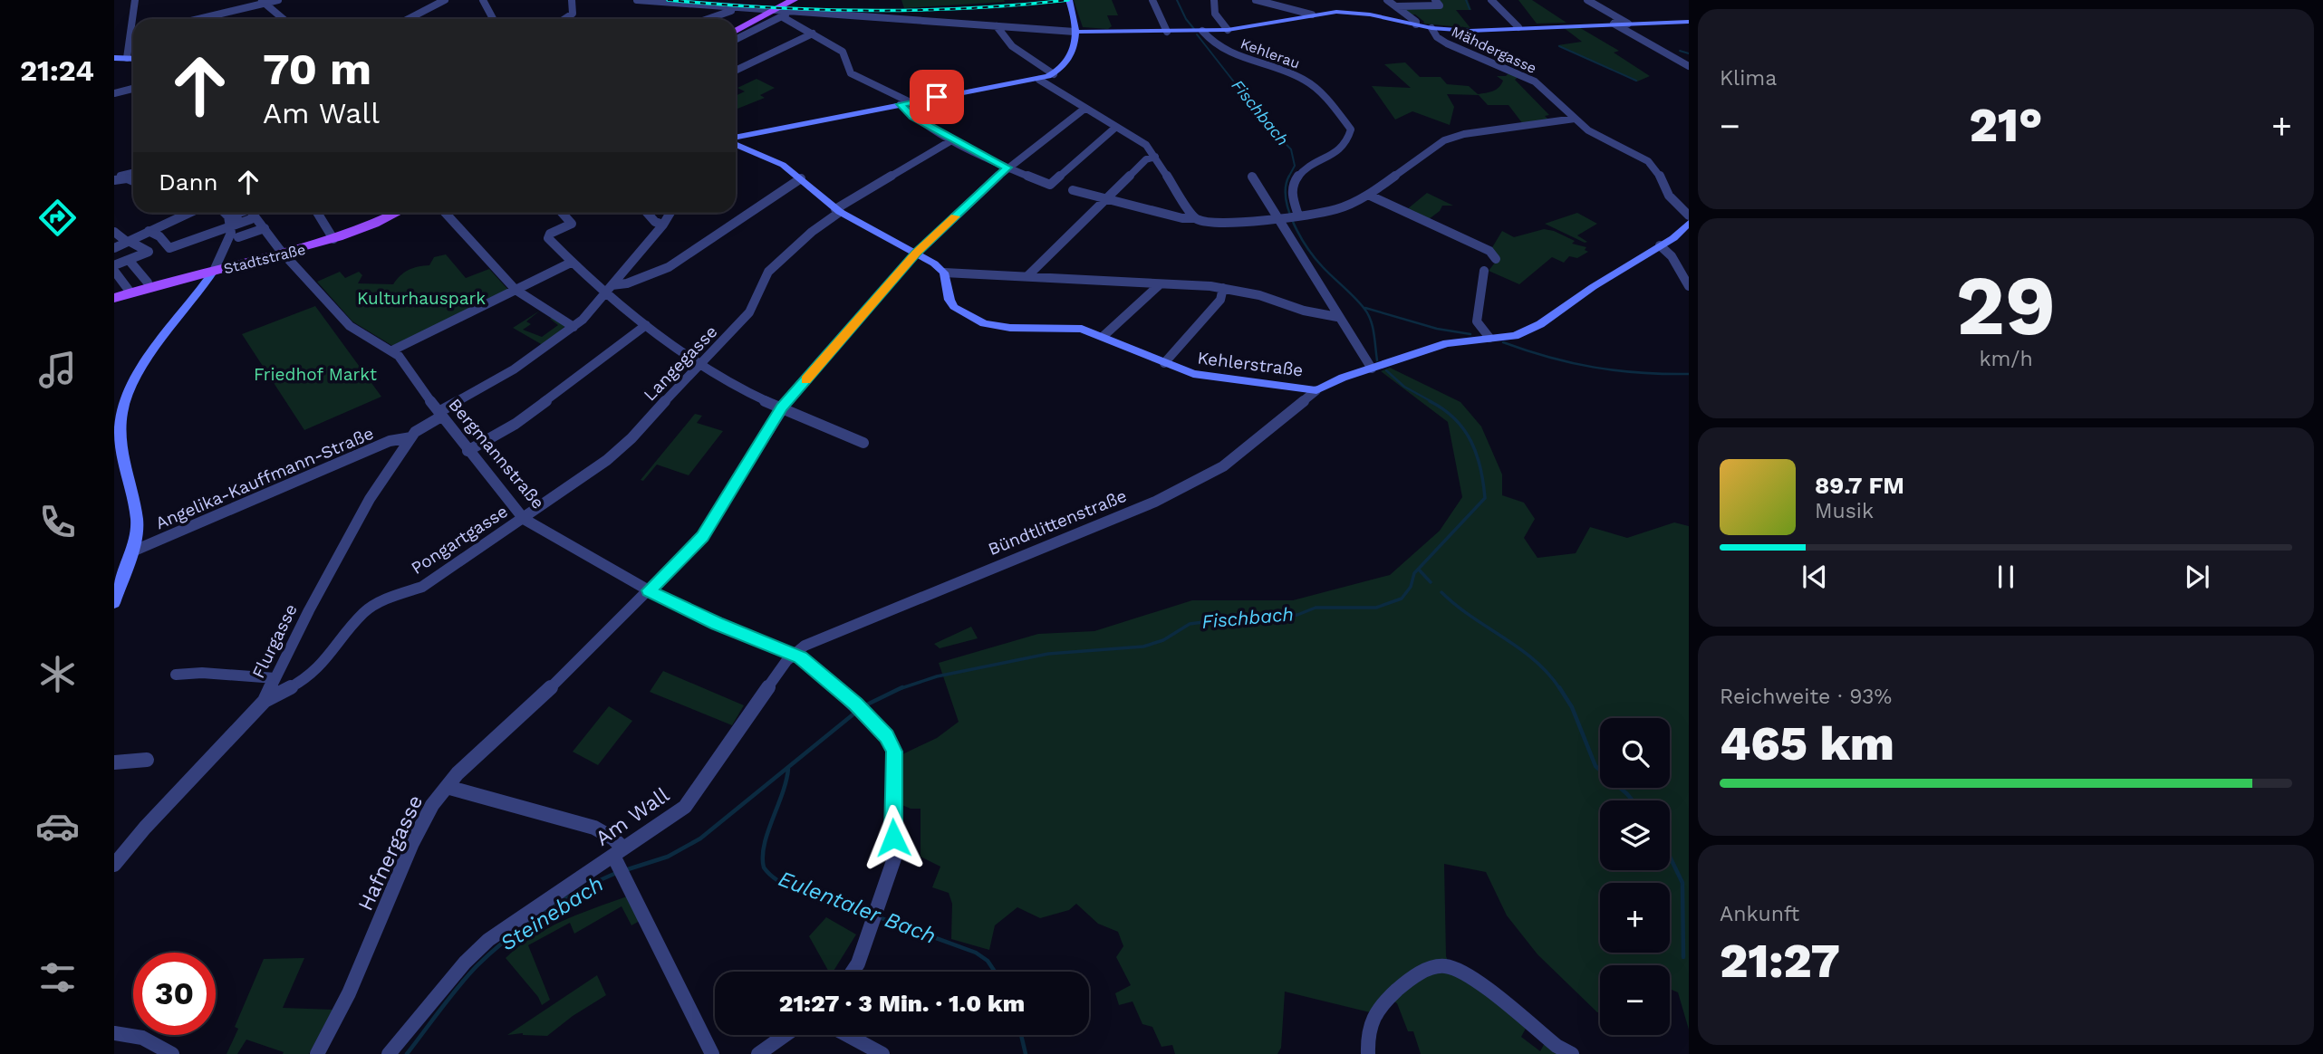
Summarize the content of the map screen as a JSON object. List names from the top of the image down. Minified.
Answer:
{"streets":{"main road":["Stadtstraße","Kehlerstraße"],"street":["Mähdergasse","Kehlerau","Langegasse","Bergmannstraße","Angelika-Kauffmann-Straße","Bündtlittenstraße","Pongartgasse","Flurgasse","Am Wall","Hafnergasse"]},"crossings":[["Stadtstraße","Bergmannstraße"],["Langegasse","Bergmannstraße"],["Langegasse","Pongartgasse"],["Kehlerstraße","Bündtlittenstraße"],["Bergmannstraße","Bündtlittenstraße"],["Bergmannstraße","Pongartgasse"],["Bergmannstraße","Flurgasse"],["Bergmannstraße","Am Wall"],["Bergmannstraße","Hafnergasse"],["Angelika-Kauffmann-Straße","Flurgasse"],["Bündtlittenstraße","Am Wall"],["Pongartgasse","Flurgasse"]],"water":["Fischbach","Eulentaler Bach","Steinebach"],"parks":["Kulturhauspark","Friedhof Markt"],"page":{"tabs":"21:24","tile":["Klima",["29","km/h"],["Reichweite · 93%","465 km"],["Ankunft","21:27"]],"turn":["70 m","Am Wall"],"heat":["−","21°","+"],"then":"Dann","song":["89.7 FM","Musik"],"map_buttons":["+","−"],"limit":"30","trip":"21:27 · 3 Min. · 1.0 km"}}
